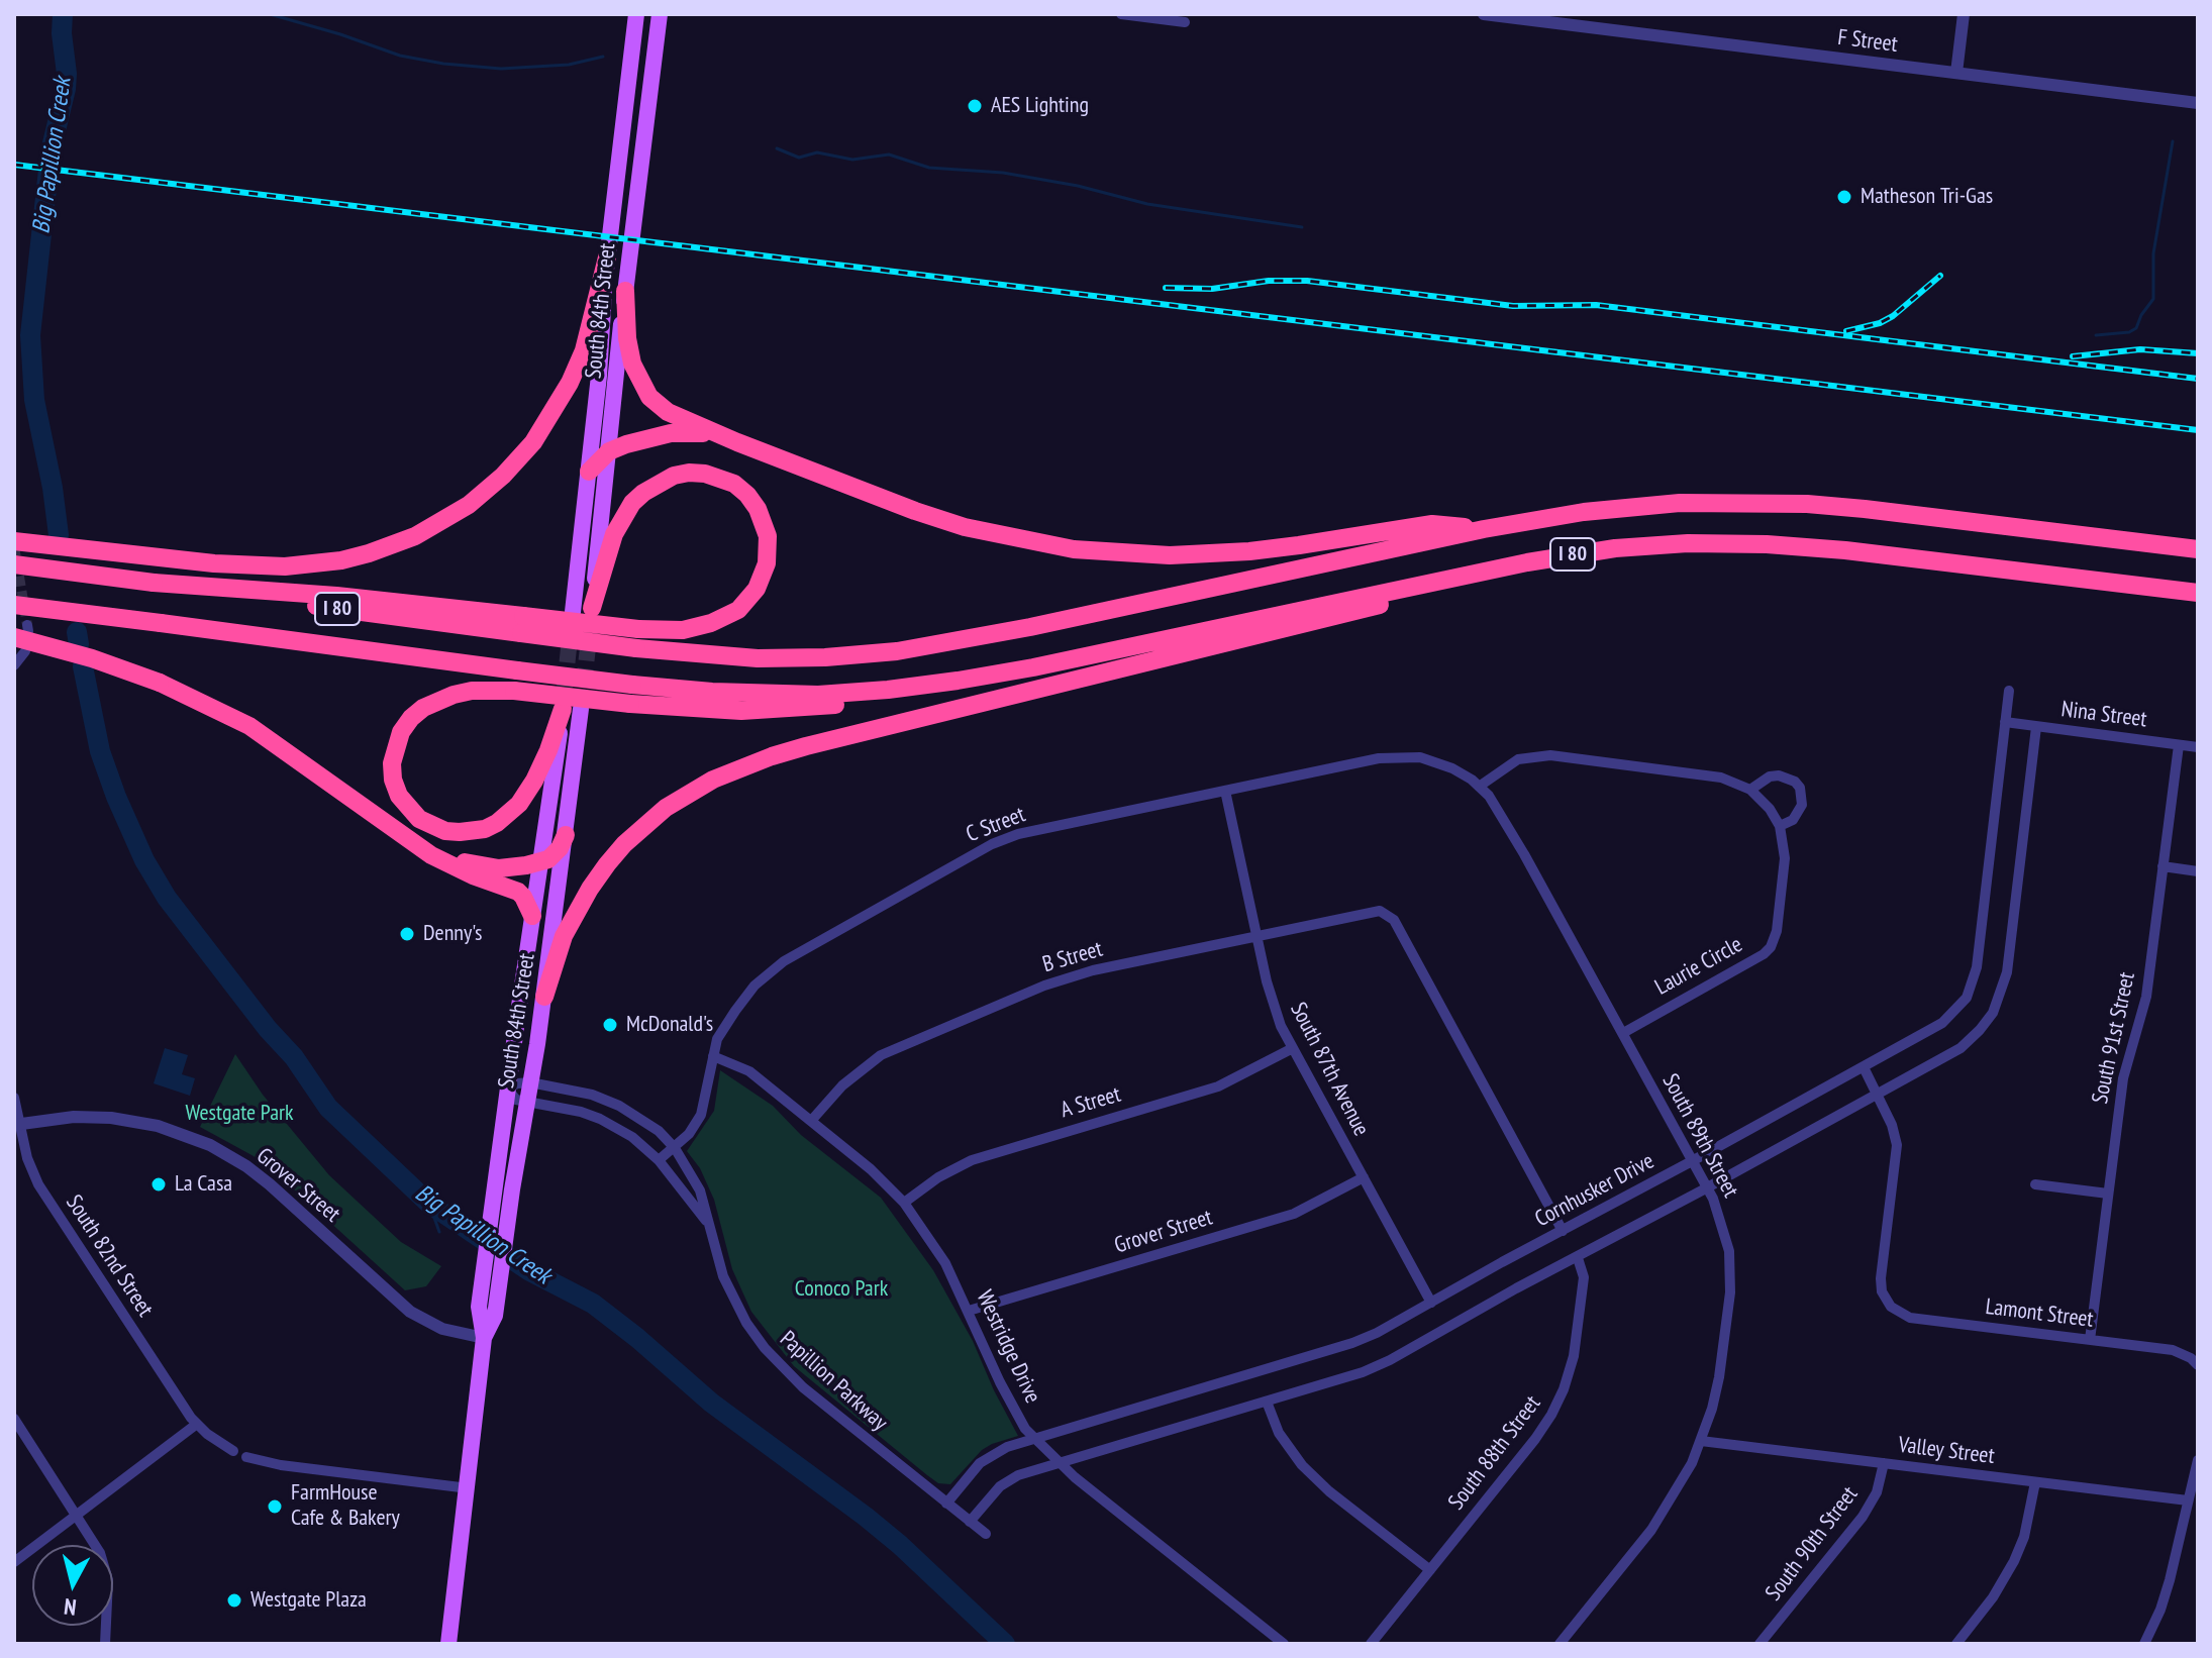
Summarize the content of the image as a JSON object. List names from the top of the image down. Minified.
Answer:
{"streets":{"highway":["I 80"],"main road":["South 84th Street"],"street":["F Street","Nina Street","C Street","B Street","Laurie Circle","South 91st Street","South 87th Avenue","A Street","South 89th Street","Grover Street","Cornhusker Drive","South 82nd Street","Lamont Street","Westridge Drive","Papillion Parkway","Valley Street","South 88th Street","South 90th Street"]},"crossings":[["South 84th Street","Grover Street"],["South 84th Street","Papillion Parkway"],["Nina Street","South 91st Street"],["Nina Street","Cornhusker Drive"],["C Street","South 87th Avenue"],["C Street","South 89th Street"],["C Street","Westridge Drive"],["C Street","Papillion Parkway"],["B Street","South 87th Avenue"],["B Street","Cornhusker Drive"],["B Street","Westridge Drive"],["Laurie Circle","South 89th Street"],["South 91st Street","Lamont Street"],["South 87th Avenue","A Street"],["South 87th Avenue","Grover Street"],["South 87th Avenue","Cornhusker Drive"],["A Street","Westridge Drive"],["South 89th Street","Cornhusker Drive"],["South 89th Street","Valley Street"],["Grover Street","South 82nd Street"],["Grover Street","Westridge Drive"],["Cornhusker Drive","Westridge Drive"],["Cornhusker Drive","Papillion Parkway"],["Valley Street","South 90th Street"]],"water":["Big Papillion Creek"],"parks":["Westgate Park","Conoco Park"],"places":["AES Lighting","Matheson Tri-Gas","Denny's","McDonald's","La Casa","FarmHouse Cafe & Bakery","Westgate Plaza"],"north":"bottom"}
